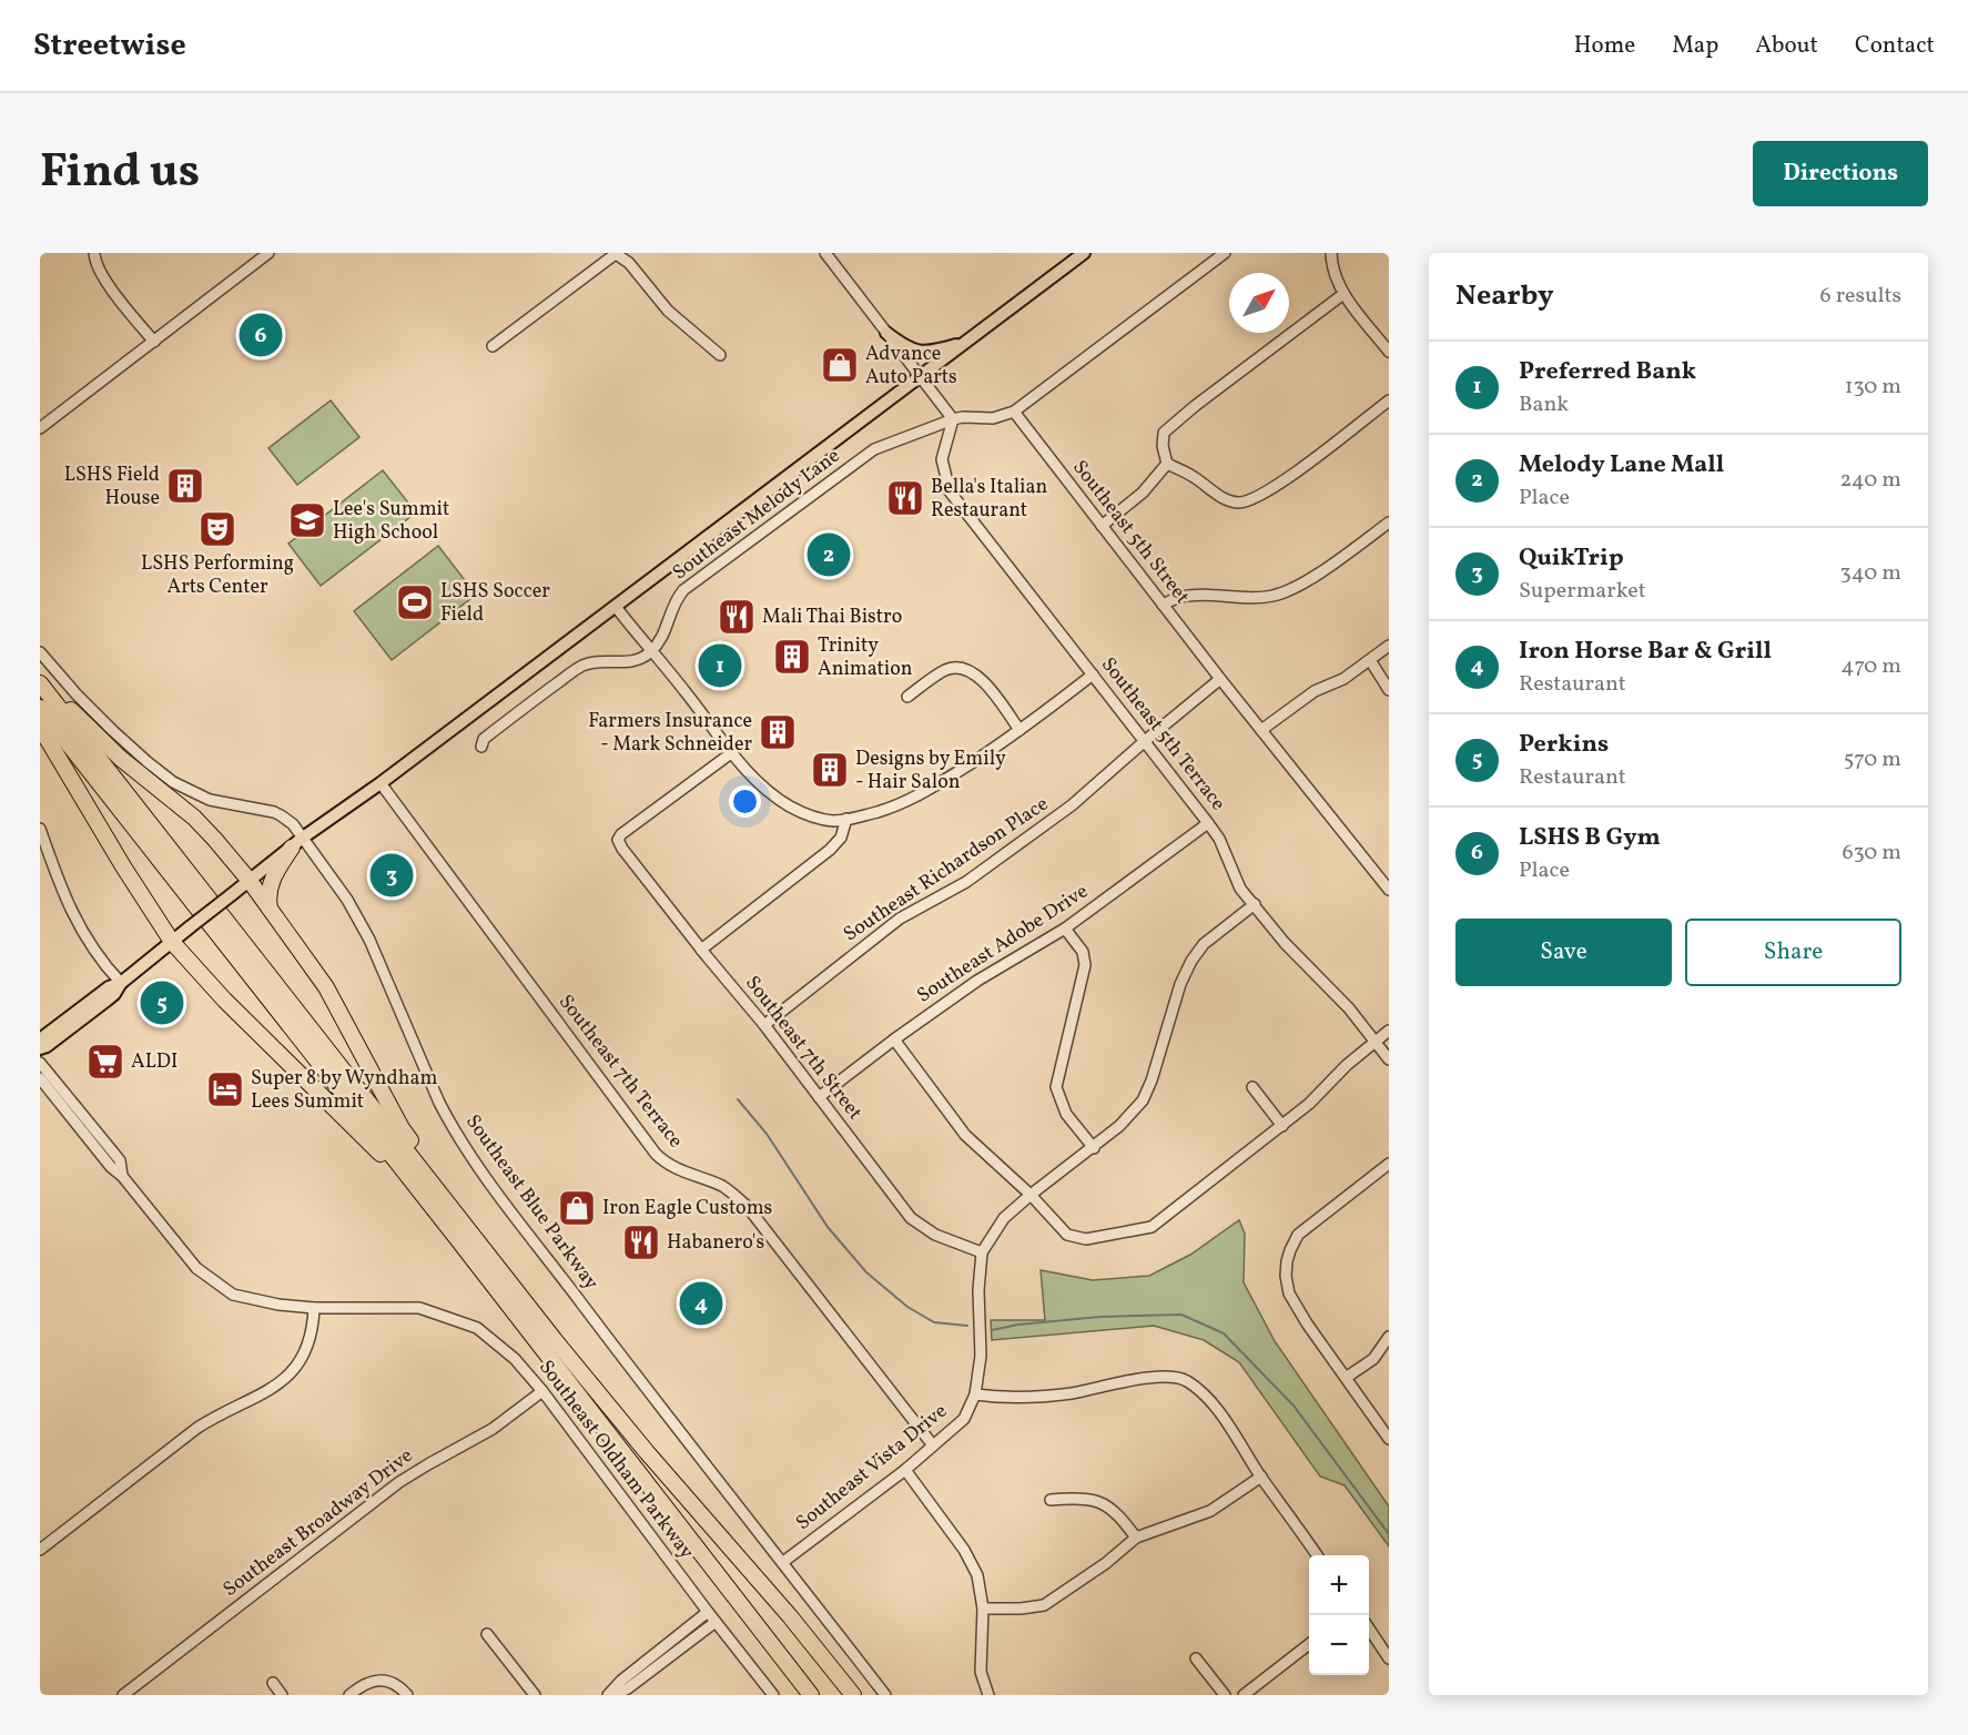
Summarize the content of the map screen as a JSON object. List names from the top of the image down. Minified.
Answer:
{"streets":{"street":["Southeast Melody Lane","Southeast 5th Street","Southeast 5th Terrace","Southeast Richardson Place","Southeast Adobe Drive","Southeast 7th Street","Southeast 7th Terrace","Southeast Blue Parkway","Southeast Oldham Parkway","Southeast Vista Drive","Southeast Broadway Drive"]},"crossings":[["Southeast Melody Lane","Southeast 5th Terrace"],["Southeast 5th Street","Southeast Richardson Place"],["Southeast 5th Terrace","Southeast Richardson Place"],["Southeast 5th Terrace","Southeast Adobe Drive"],["Southeast 5th Terrace","Southeast Vista Drive"],["Southeast Richardson Place","Southeast 7th Street"],["Southeast Adobe Drive","Southeast 7th Street"],["Southeast 7th Street","Southeast Vista Drive"],["Southeast 7th Terrace","Southeast Vista Drive"],["Southeast Blue Parkway","Southeast Vista Drive"],["Southeast Oldham Parkway","Southeast Broadway Drive"]],"places":{"shop":["Advance Auto Parts","Iron Eagle Customs"],"building":["LSHS Field House","Trinity Animation","Farmers Insurance - Mark Schneider","Designs by Emily - Hair Salon"],"restaurant":["Bella's Italian Restaurant","Mali Thai Bistro","Habanero's"],"school or university":["Lee's Summit High School"],"theatre":["LSHS Performing Arts Center"],"sports":["LSHS Soccer Field"],"supermarket":["ALDI"],"hotel":["Super 8 by Wyndham Lees Summit"]},"north":"top right","page":{"header":"Streetwise","nav":["Home","Map","About","Contact"],"title":"Find us","buttons":["Directions",["Save","Share"]],"heading":["Nearby","6 results"],"pins":["6","2","1","3","5","4"],"list":[{"mark":"1","name":"Preferred Bank","note":"Bank","value":"130 m"},{"mark":"2","name":"Melody Lane Mall","note":"Place","value":"240 m"},{"mark":"3","name":"QuikTrip","note":"Supermarket","value":"340 m"},{"mark":"4","name":"Iron Horse Bar & Grill","note":"Restaurant","value":"470 m"},{"mark":"5","name":"Perkins","note":"Restaurant","value":"570 m"},{"mark":"6","name":"LSHS B Gym","note":"Place","value":"630 m"}],"map_buttons":["+","−"]}}
